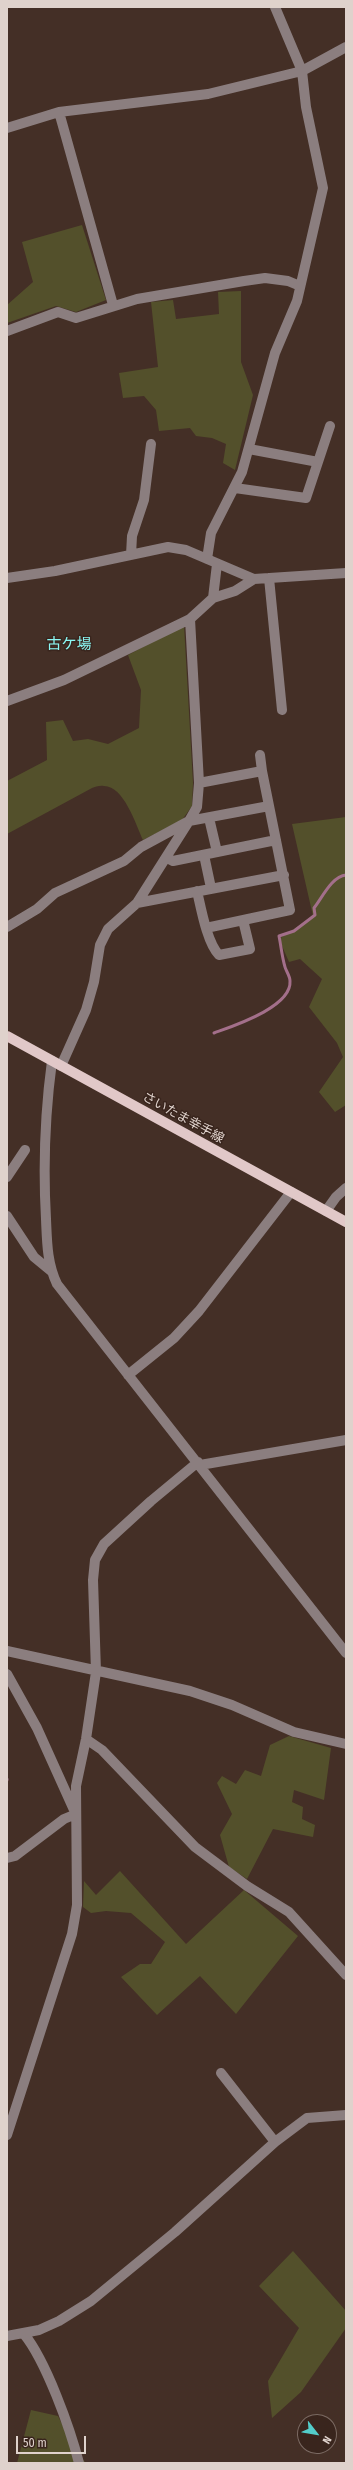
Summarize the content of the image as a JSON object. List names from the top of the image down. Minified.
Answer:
{"streets":{"main road":["さいたま幸手線"]},"districts":["古ケ場"],"scale_bar":"50 m","north":"bottom right"}
